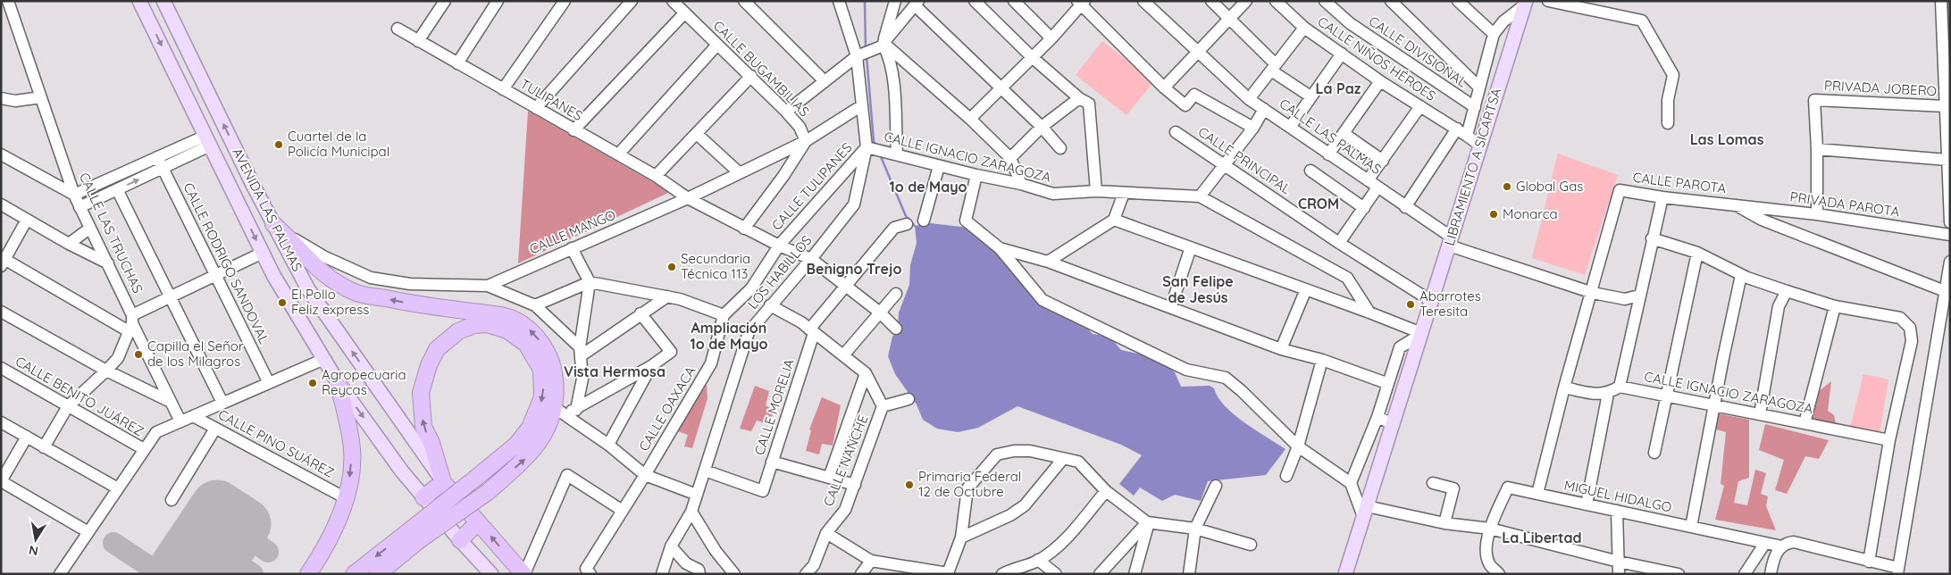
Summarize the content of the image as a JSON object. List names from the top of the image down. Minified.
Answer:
{"streets":{"highway":["AVENIDA LAS PALMAS"],"main road":["LIBRAMIENTO A SICARTSA"],"street":["CALLE DIVISIONAL","CALLE NIÑOS HÉROES","CALLE BUGAMBILIAS","PRIVADA JOBERO","TULIPANES","CALLE LAS PALMAS","CALLE IGNACIO ZARAGOZA","CALLE PRINCIPAL","CALLE PAROTA","CALLE TULIPANES","PRIVADA PAROTA","CALLE MANGO","CALLE LAS TRUCHAS","CALLE RODRIGO SANDOVAL","LOS HABILLOS","CALLE BENITO JUÁREZ","CALLE MORELIA","CALLE OAXACA","CALLE PINO SUÁREZ","CALLE NANCHE","MIGUEL HIDALGO"]},"crossings":[["CALLE NIÑOS HÉROES","LIBRAMIENTO A SICARTSA"],["CALLE BUGAMBILIAS","CALLE MANGO"],["TULIPANES","CALLE TULIPANES"],["TULIPANES","CALLE MANGO"],["CALLE LAS PALMAS","LIBRAMIENTO A SICARTSA"],["CALLE LAS PALMAS","CALLE PAROTA"],["CALLE IGNACIO ZARAGOZA","CALLE TULIPANES"],["CALLE IGNACIO ZARAGOZA","LOS HABILLOS"],["CALLE PRINCIPAL","LIBRAMIENTO A SICARTSA"],["CALLE PAROTA","PRIVADA PAROTA"],["CALLE TULIPANES","CALLE MANGO"],["CALLE TULIPANES","LOS HABILLOS"],["AVENIDA LAS PALMAS","CALLE MANGO"],["CALLE MANGO","LOS HABILLOS"],["LOS HABILLOS","CALLE MORELIA"],["LOS HABILLOS","CALLE NANCHE"],["CALLE MORELIA","CALLE NANCHE"]],"districts":["La Paz","Las Lomas","1o de Mayo","CROM","Benigno Trejo","San Felipe de Jesús","Ampliación 1o de Mayo","Vista Hermosa","La Libertad"],"places":["Cuartel de la Policía Municipal","Global Gas","Monarca","Secundaria Técnica 113","El Pollo Feliz express","Abarrotes Teresita","Capilla el Señor de los Milagros","Agropecuaria Reycas","Primaria Federal 12 de Octubre"],"north":"bottom"}
